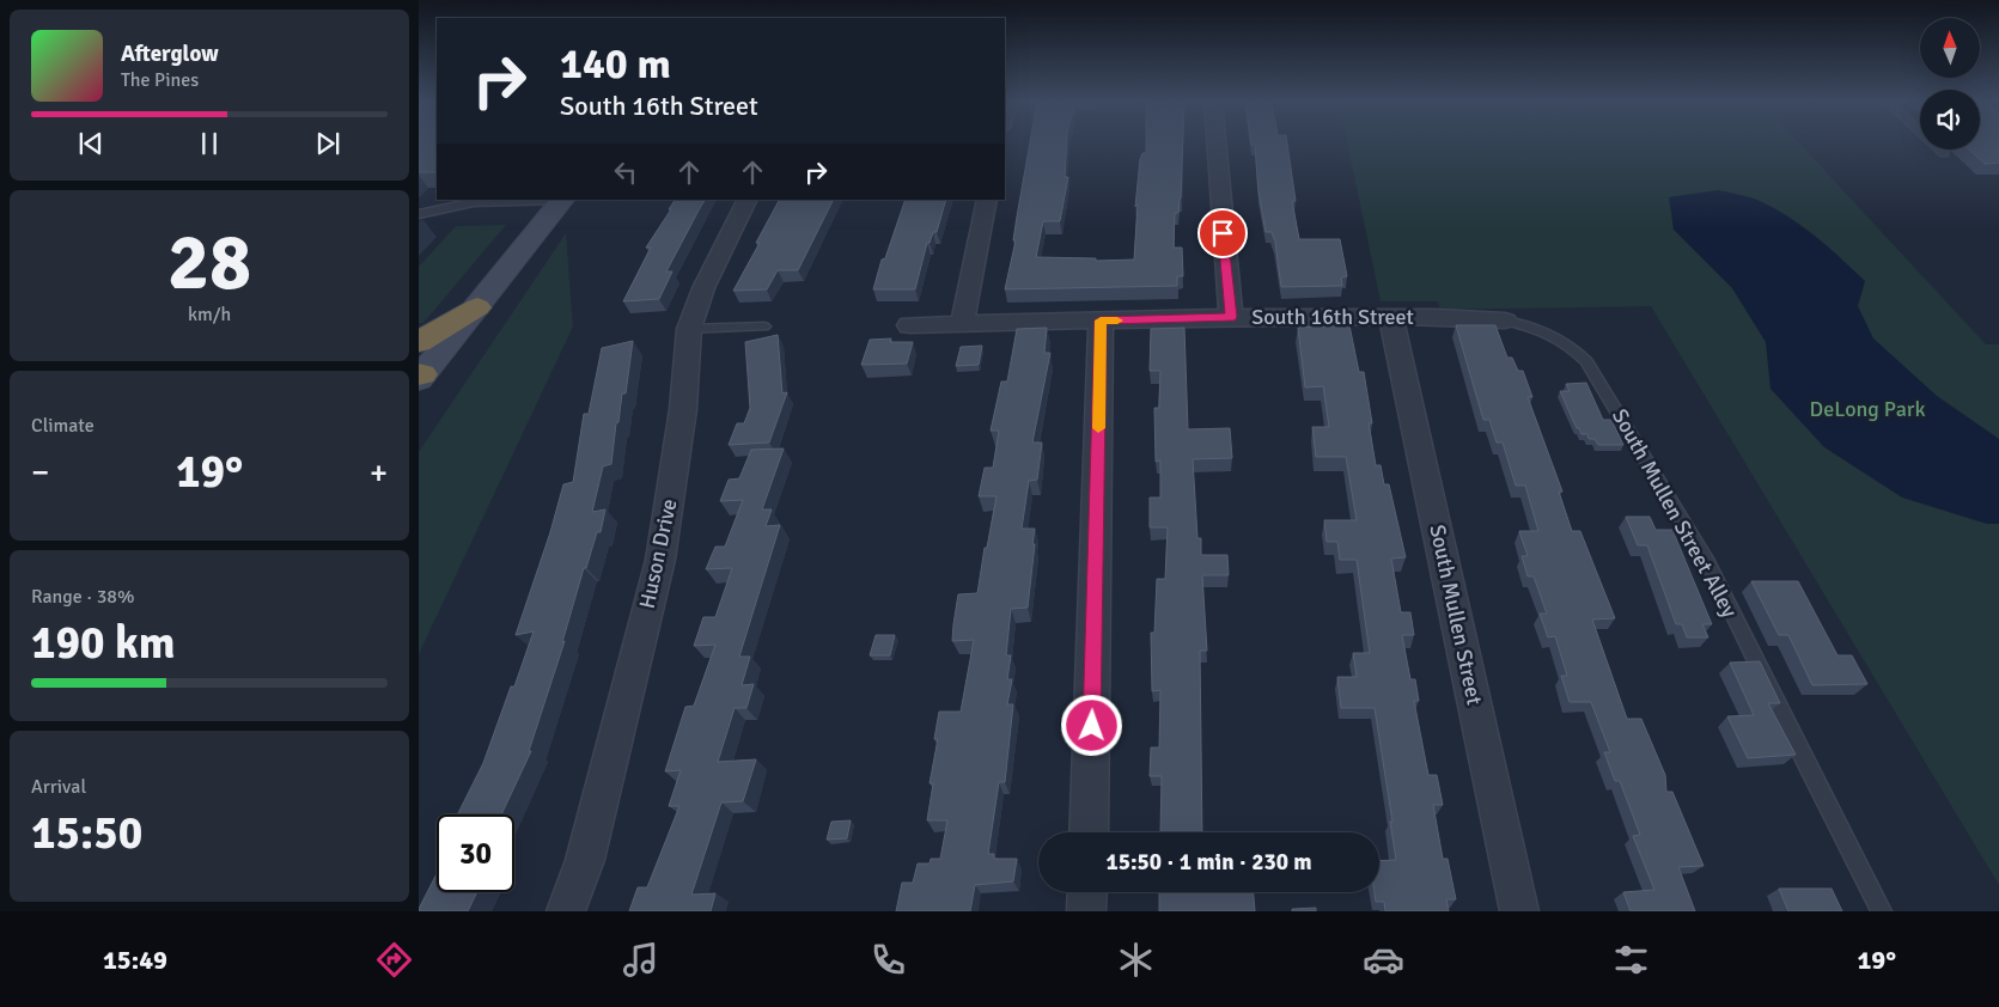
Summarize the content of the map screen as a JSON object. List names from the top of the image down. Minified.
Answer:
{"streets":{"street":["South 16th Street","Huson Drive","South Mullen Street"],"lane":["South Mullen Street Alley"]},"crossings":[["South 16th Street","South Mullen Street Alley"],["South 16th Street","South Mullen Street"]],"parks":["DeLong Park"],"north":"top","page":{"turn":["140 m","South 16th Street"],"song":["Afterglow","The Pines"],"tile":[["28","km/h"],"Climate",["Range · 38%","190 km"],["Arrival","15:50"]],"heat":["−","19°","+"],"limit":"30","trip":"15:50 · 1 min · 230 m","tabs":["15:49","19°"]}}
